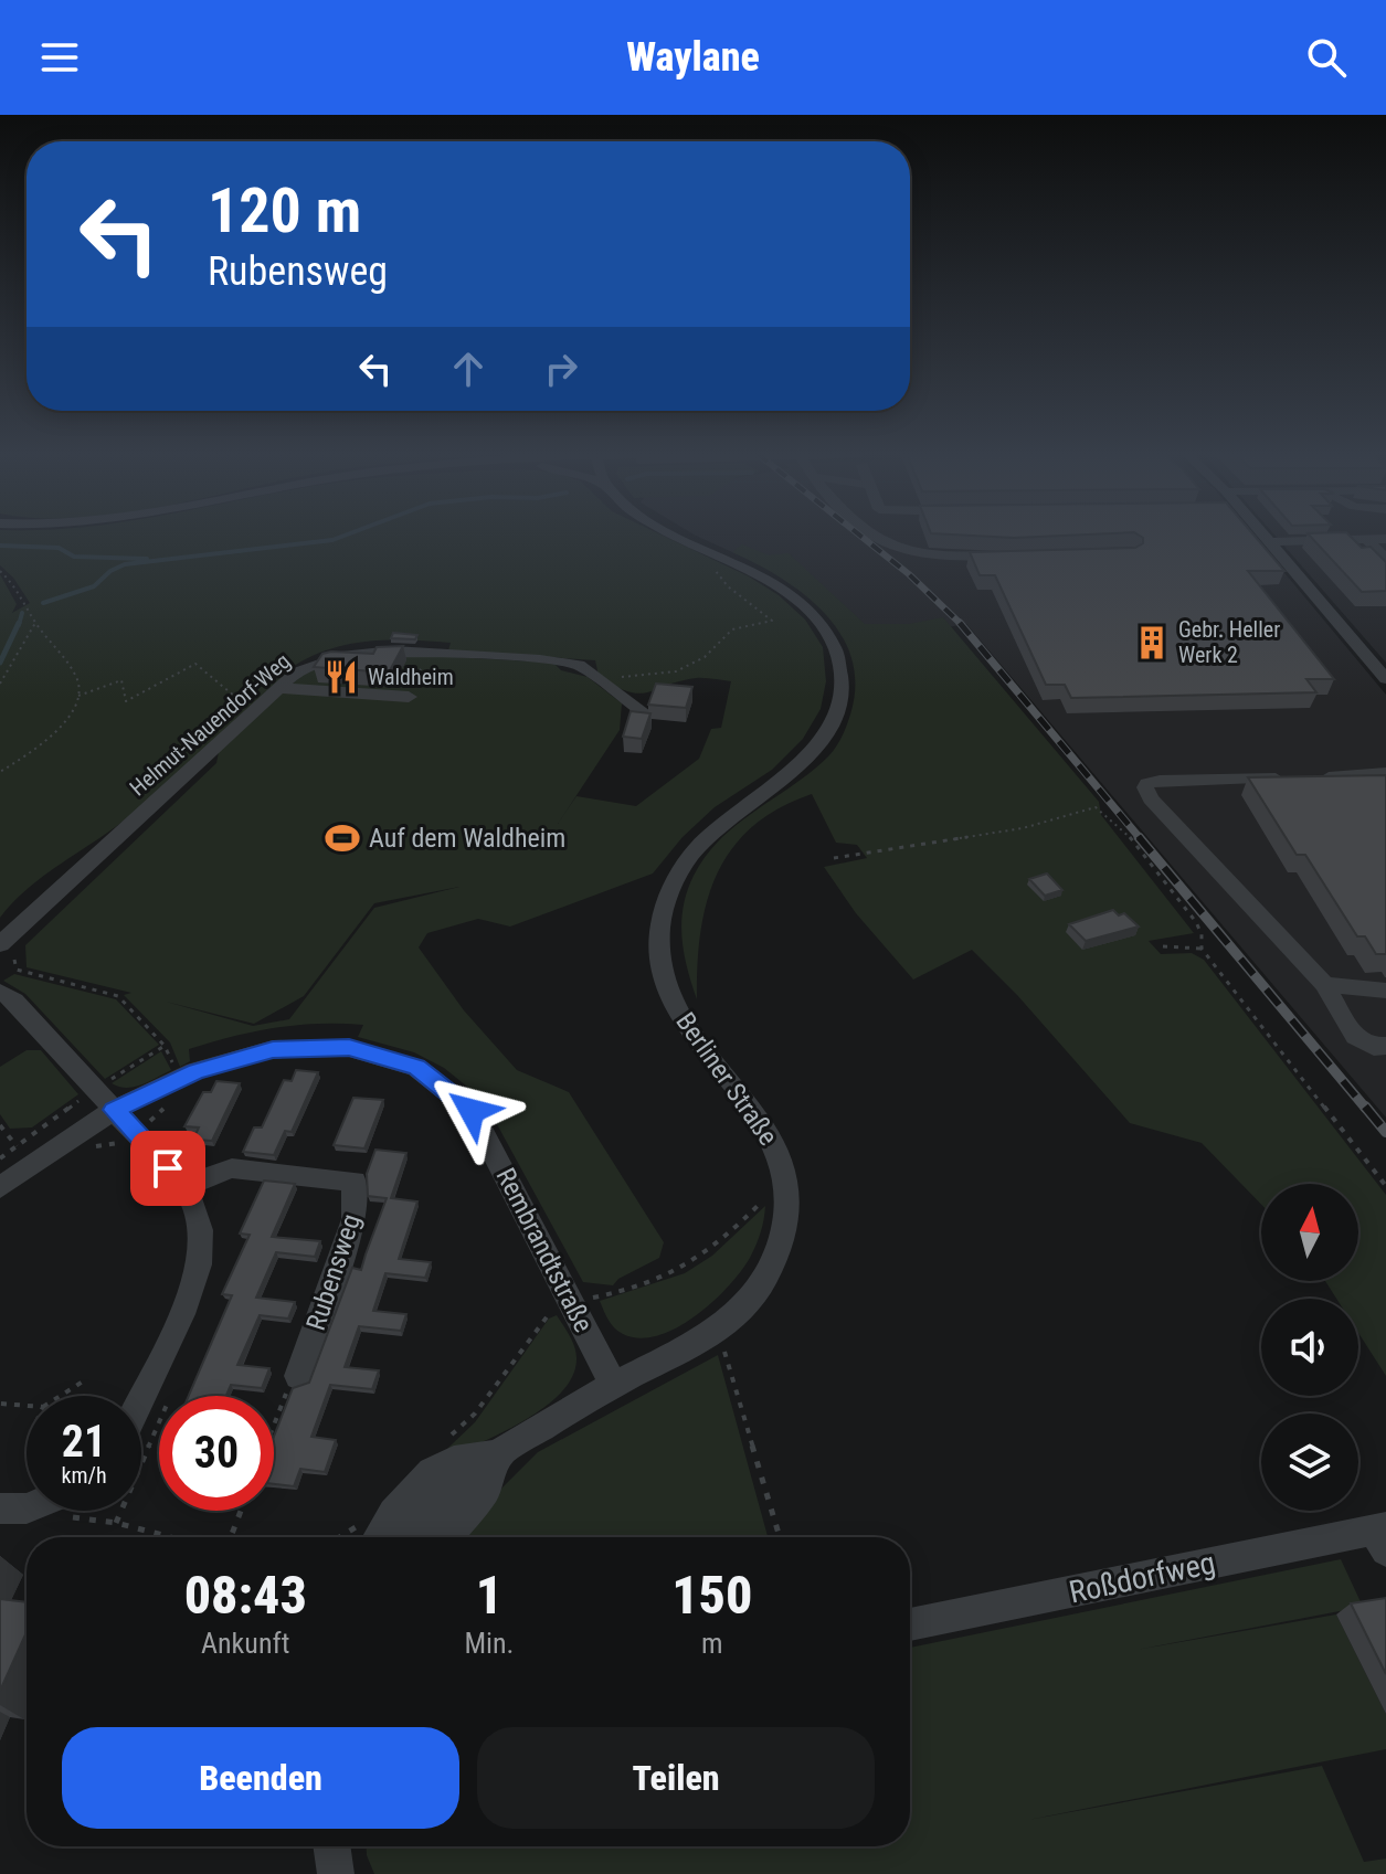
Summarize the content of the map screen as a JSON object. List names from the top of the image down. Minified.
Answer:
{"streets":{"street":["Helmut-Nauendorf-Weg","Berliner Straße","Rembrandtstraße","Rubensweg","Roßdorfweg"]},"crossings":[["Berliner Straße","Rembrandtstraße"]],"places":{"building":["Gebr. Heller Werk 2"],"restaurant":["Waldheim"],"sports":["Auf dem Waldheim"]},"north":"top","page":{"header":"Waylane","turn":["120 m","Rubensweg"],"speed":"21 km/h","limit":"30","eta":["08:43","Ankunft","1","Min.","150","m"],"buttons":["Beenden","Teilen"]}}
